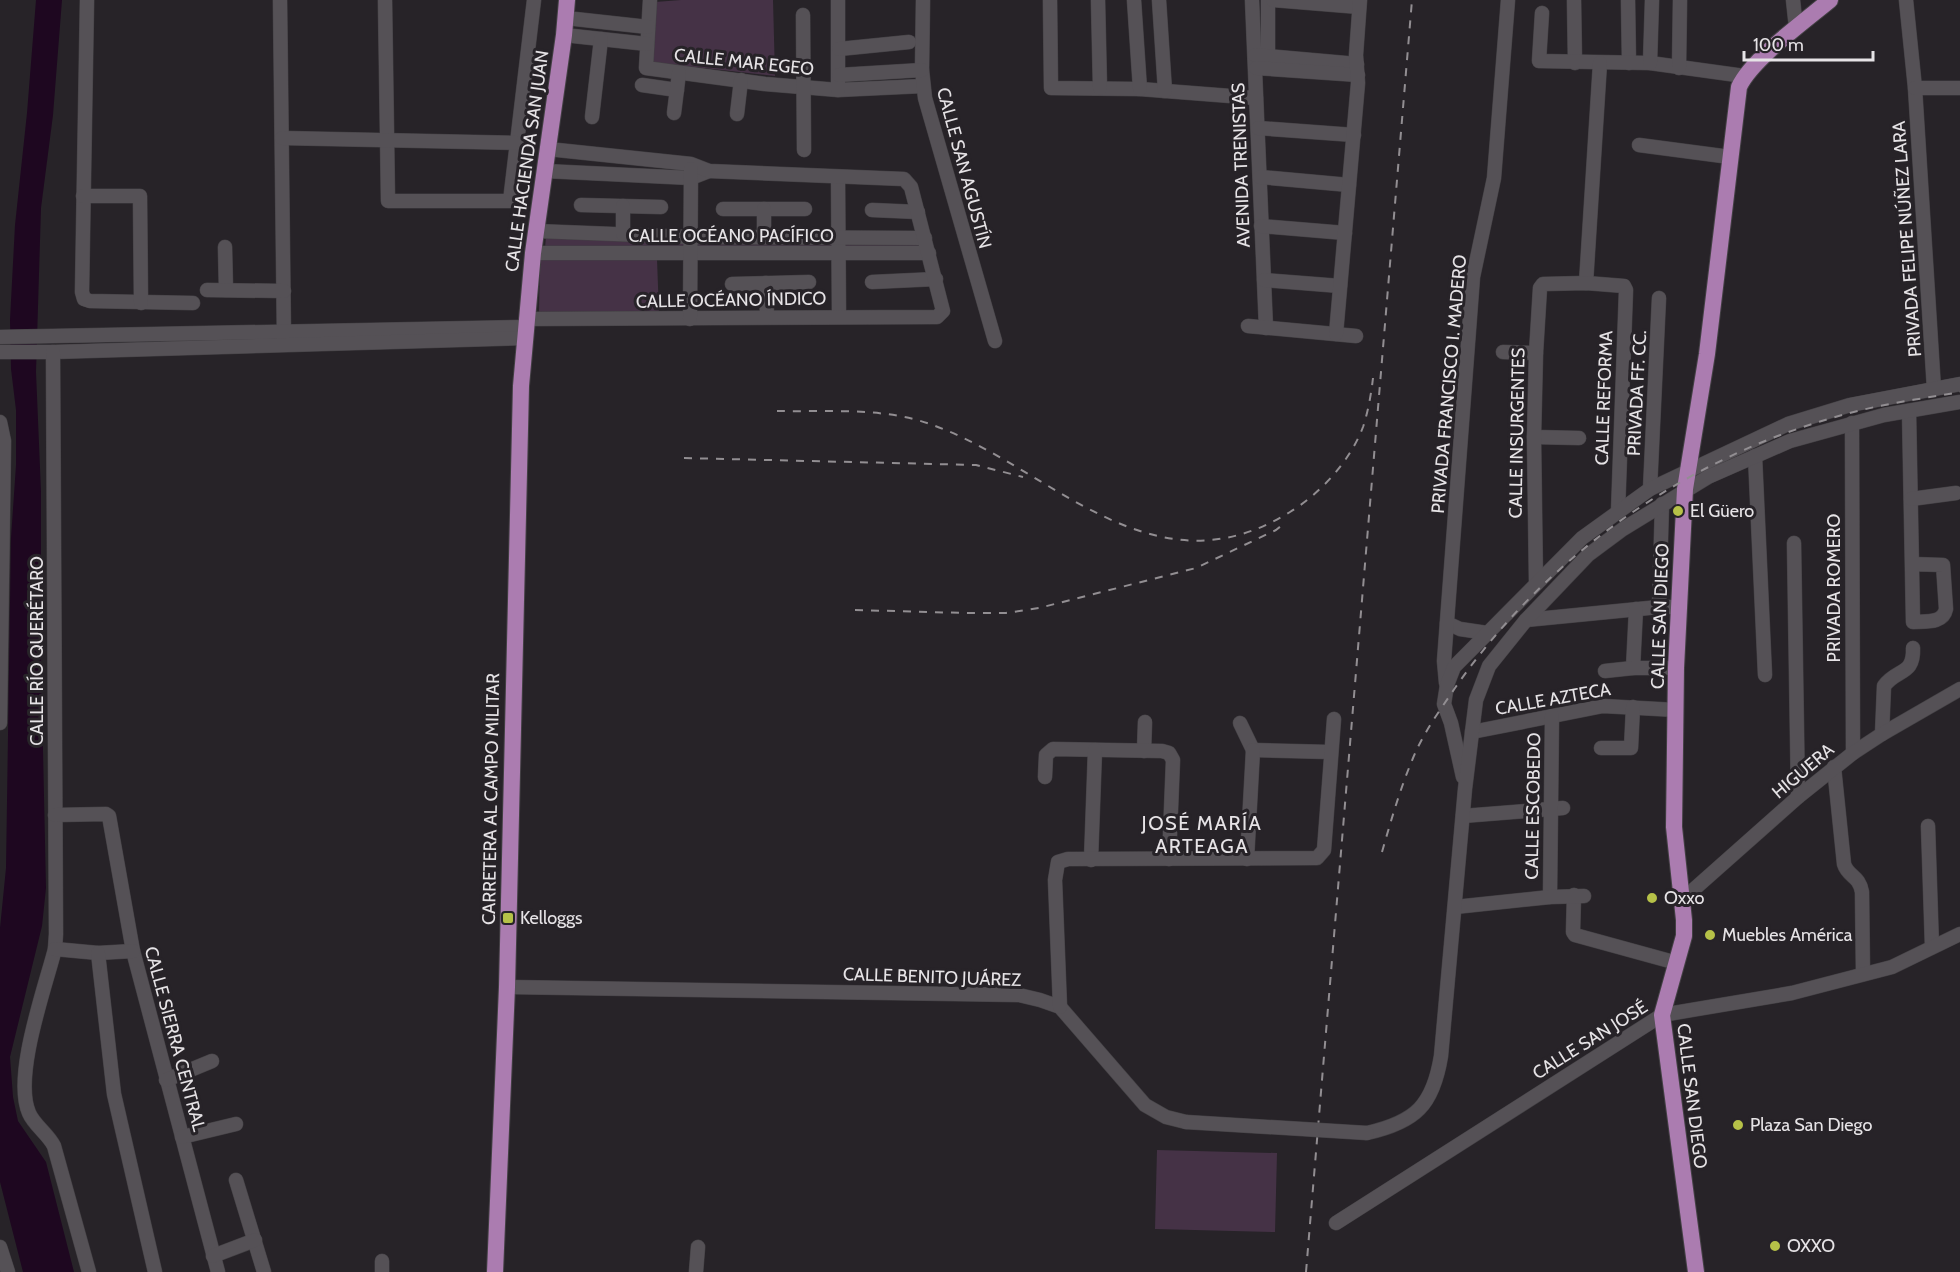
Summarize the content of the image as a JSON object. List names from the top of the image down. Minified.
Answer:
{"streets":{"main road":["CALLE HACIENDA SAN JUAN","CALLE SAN DIEGO","CARRETERA AL CAMPO MILITAR"],"street":["CALLE MAR EGEO","AVENIDA TRENISTAS","CALLE SAN AGUSTÍN","CALLE OCÉANO PACÍFICO","PRIVADA FELIPE NÚÑEZ LARA","CALLE OCÉANO ÍNDICO","PRIVADA FRANCISCO I. MADERO","PRIVADA FF. CC.","CALLE REFORMA","CALLE INSURGENTES","PRIVADA ROMERO","CALLE RÍO QUERÉTARO","CALLE AZTECA","HIGUERA","CALLE ESCOBEDO","CALLE BENITO JUÁREZ","CALLE SIERRA CENTRAL","CALLE SAN JOSÉ"]},"crossings":[["CALLE MAR EGEO","CALLE SAN AGUSTÍN"],["CALLE HACIENDA SAN JUAN","CALLE OCÉANO PACÍFICO"],["CALLE HACIENDA SAN JUAN","CALLE OCÉANO ÍNDICO"],["CALLE HACIENDA SAN JUAN","CARRETERA AL CAMPO MILITAR"],["CALLE OCÉANO ÍNDICO","CARRETERA AL CAMPO MILITAR"],["CALLE REFORMA","CALLE INSURGENTES"],["PRIVADA ROMERO","HIGUERA"],["CALLE SAN DIEGO","CALLE AZTECA"],["CALLE SAN DIEGO","HIGUERA"],["CALLE SAN DIEGO","CALLE SAN JOSÉ"],["CALLE RÍO QUERÉTARO","CALLE SIERRA CENTRAL"],["CALLE AZTECA","CALLE ESCOBEDO"],["CARRETERA AL CAMPO MILITAR","CALLE BENITO JUÁREZ"]],"districts":["JOSÉ MARÍA ARTEAGA"],"places":{"other":["El Güero","Oxxo","Muebles América","Plaza San Diego","OXXO"],"transit":["Kelloggs"]},"scale_bar":"100 m"}
